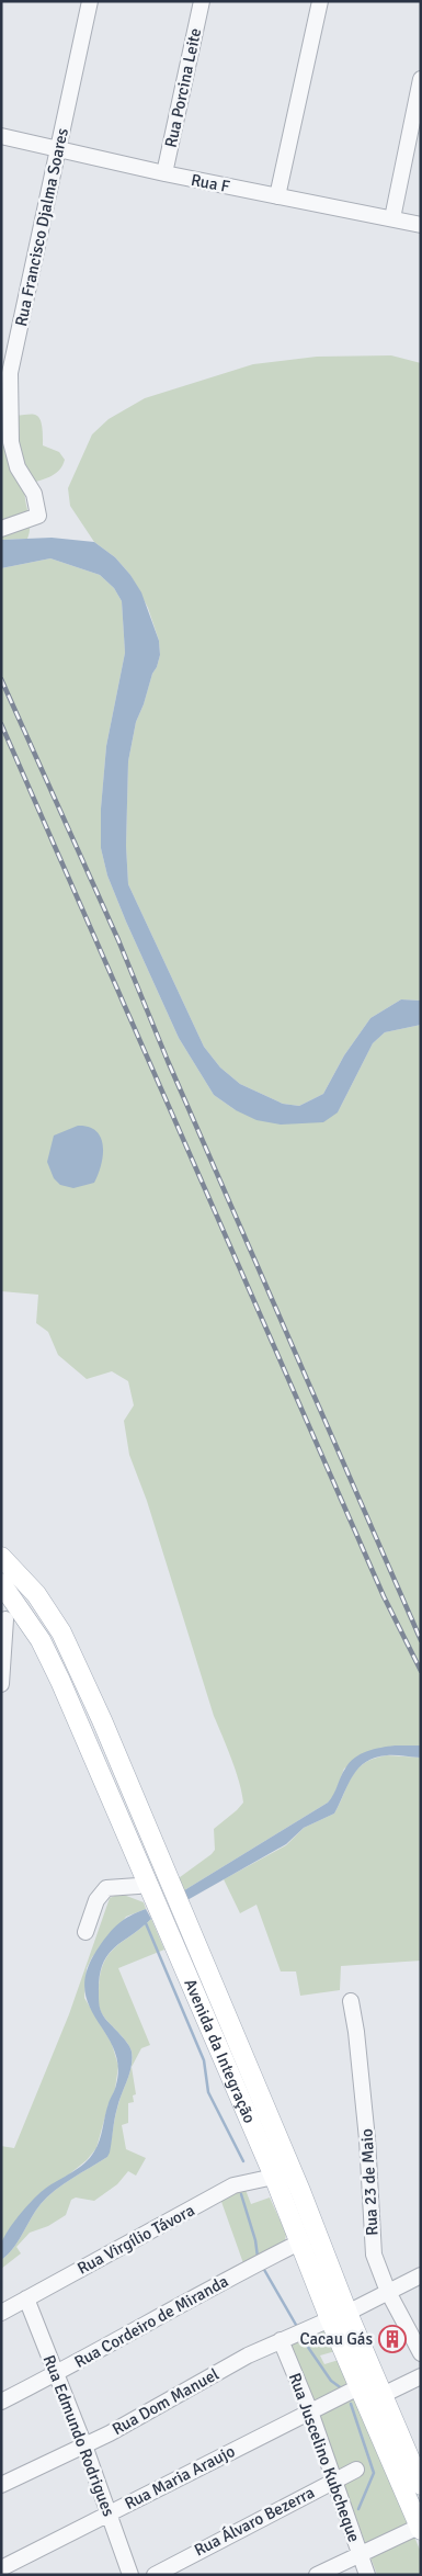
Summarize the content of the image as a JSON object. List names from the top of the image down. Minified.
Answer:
{"streets":{"main road":["Avenida da Integração"],"street":["Rua Porcina Leite","Rua F","Rua Francisco Djalma Soares","Rua 23 de Maio","Rua Virgílio Távora","Rua Cordeiro de Miranda","Rua Dom Manuel","Rua Edmundo Rodrigues","Rua Juscelino Kubcheque","Rua Maria Araujo","Rua Álvaro Bezerra"]},"crossings":[["Rua Porcina Leite","Rua F"],["Rua F","Rua Francisco Djalma Soares"],["Avenida da Integração","Rua Virgílio Távora"],["Avenida da Integração","Rua Cordeiro de Miranda"],["Avenida da Integração","Rua Dom Manuel"],["Avenida da Integração","Rua Maria Araujo"],["Rua 23 de Maio","Rua Dom Manuel"],["Rua Virgílio Távora","Rua Edmundo Rodrigues"],["Rua Cordeiro de Miranda","Rua Edmundo Rodrigues"],["Rua Dom Manuel","Rua Edmundo Rodrigues"],["Rua Dom Manuel","Rua Juscelino Kubcheque"],["Rua Edmundo Rodrigues","Rua Maria Araujo"],["Rua Juscelino Kubcheque","Rua Maria Araujo"],["Rua Juscelino Kubcheque","Rua Álvaro Bezerra"]],"places":{"building":["Cacau Gás"]}}
